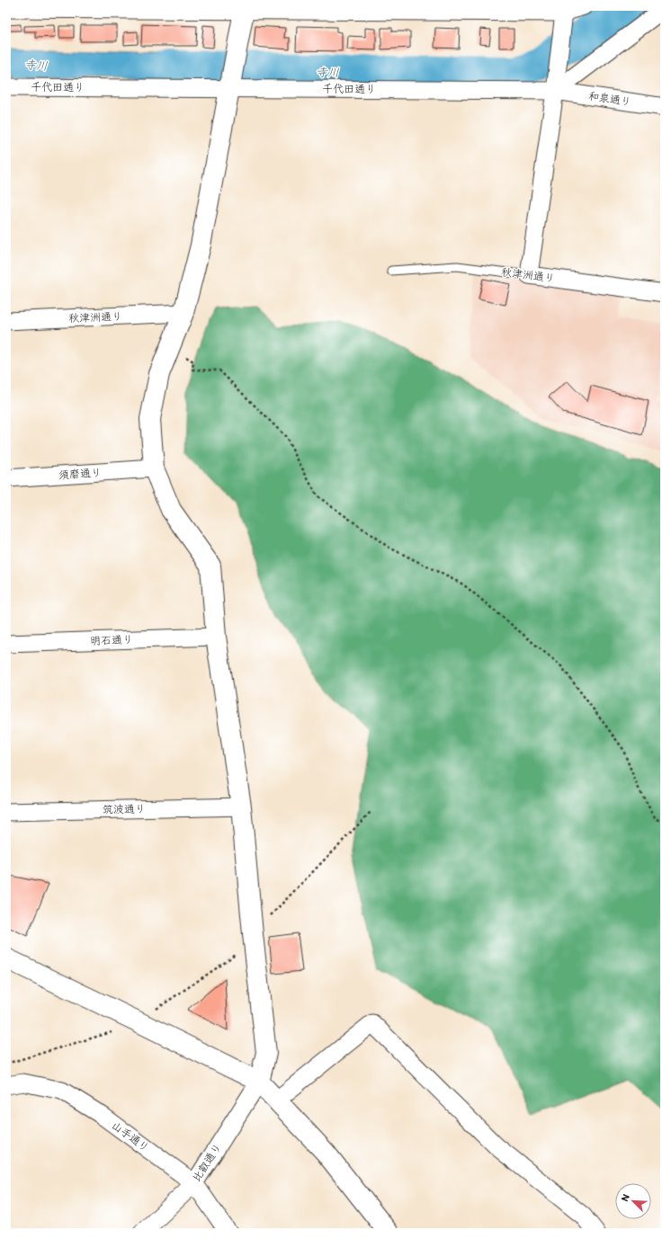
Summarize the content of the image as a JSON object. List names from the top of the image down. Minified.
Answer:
{"streets":{"street":["千代田通り","和泉通り","秋津洲通り","須磨通り","明石通り","筑波通り","山手通り","比叡通り"]},"crossings":[["千代田通り","和泉通り"],["山手通り","比叡通り"]],"water":["寺川"],"north":"top left"}
